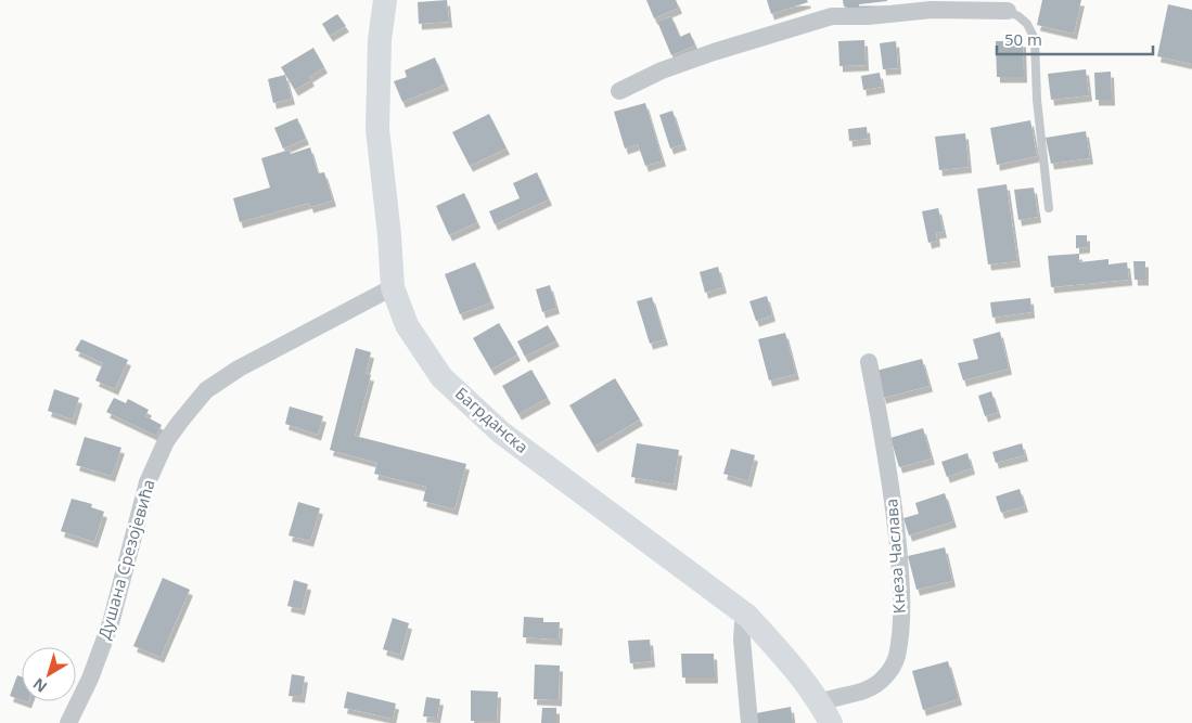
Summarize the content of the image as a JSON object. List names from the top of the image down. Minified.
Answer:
{"streets":{"street":["Багрданска","Кнеза Часлава","Душана Срезојевића"]},"crossings":[["Багрданска","Кнеза Часлава"],["Багрданска","Душана Срезојевића"]],"scale_bar":"50 m","north":"bottom left"}
